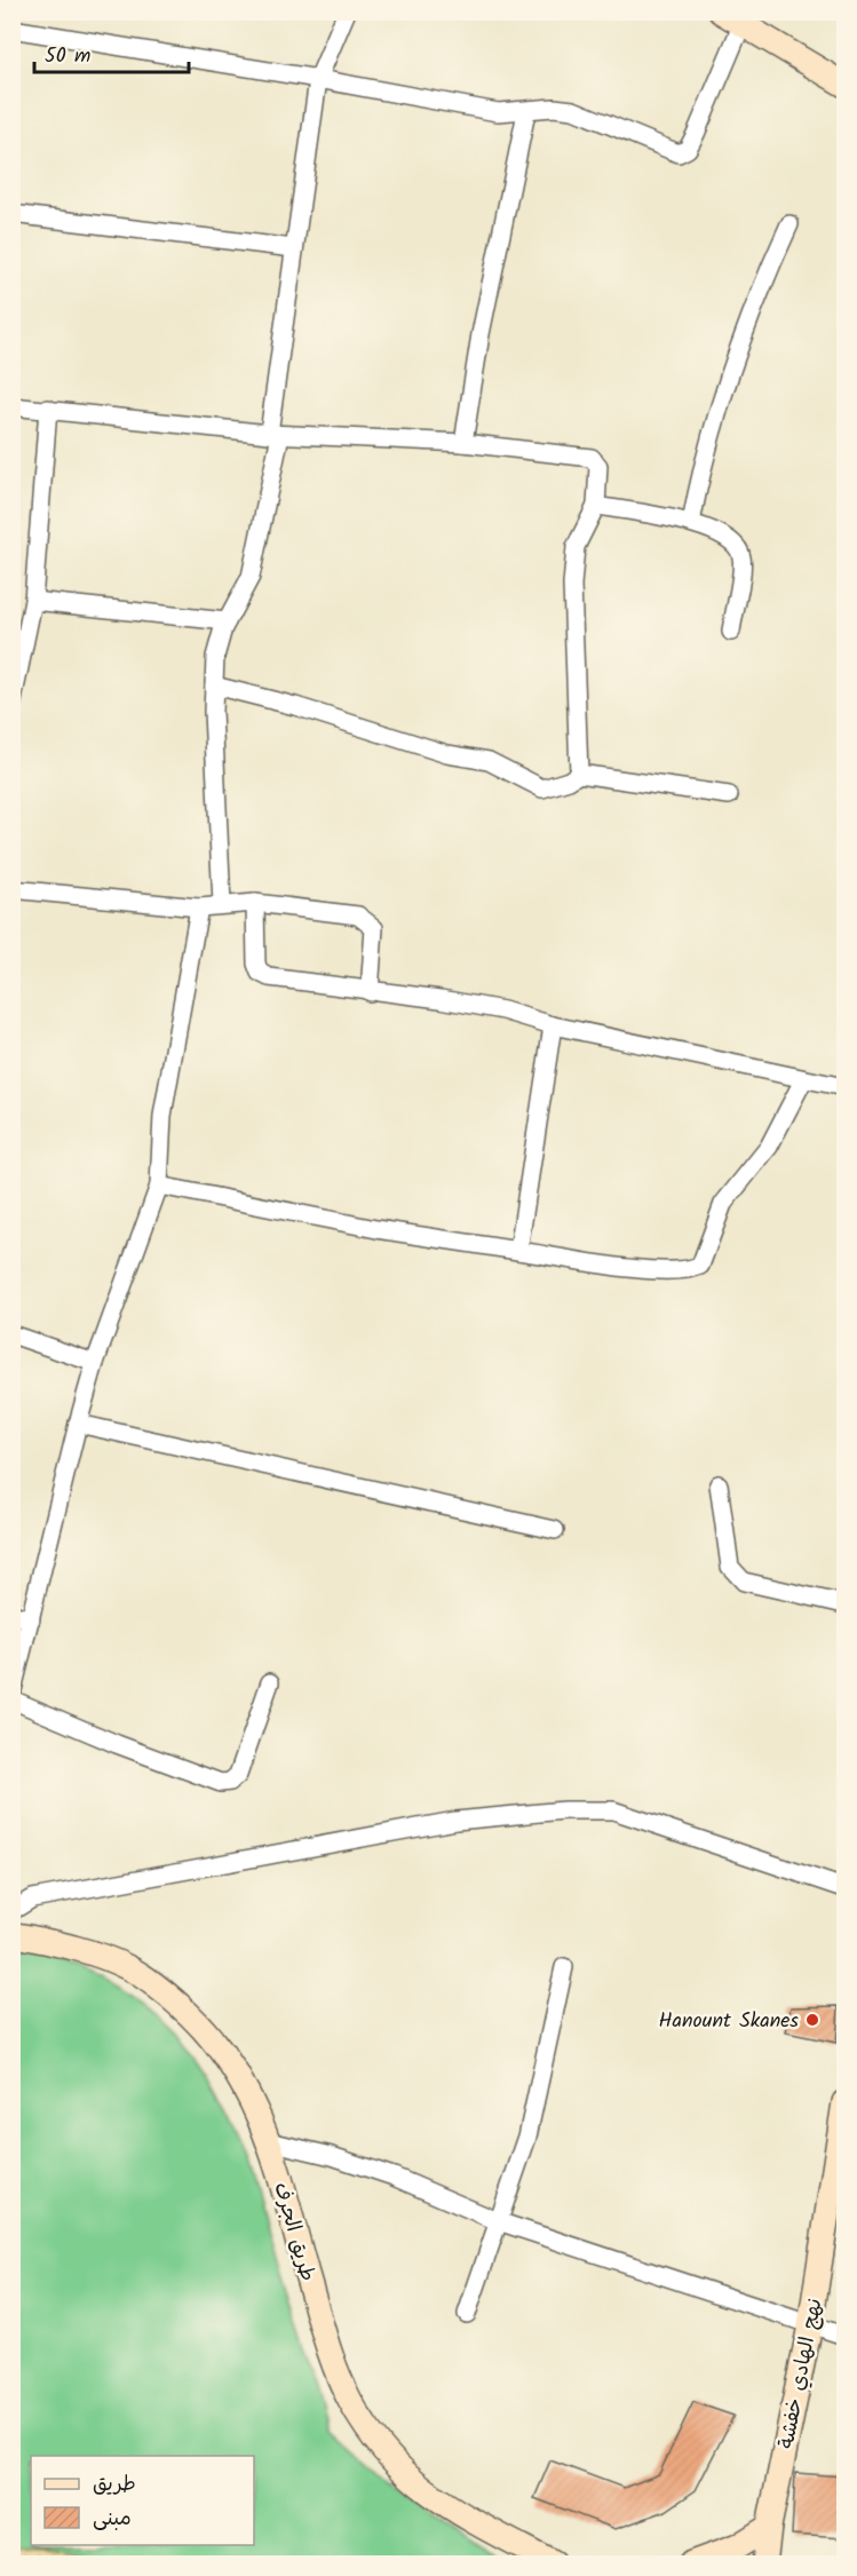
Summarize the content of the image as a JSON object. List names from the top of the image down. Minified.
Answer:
{"streets":{"main road":["طريق الجرف","نهج الهادي خفشة"]},"places":["Hanount Skanes"],"legend":["طريق","مبنى"],"scale_bar":"50 m"}
